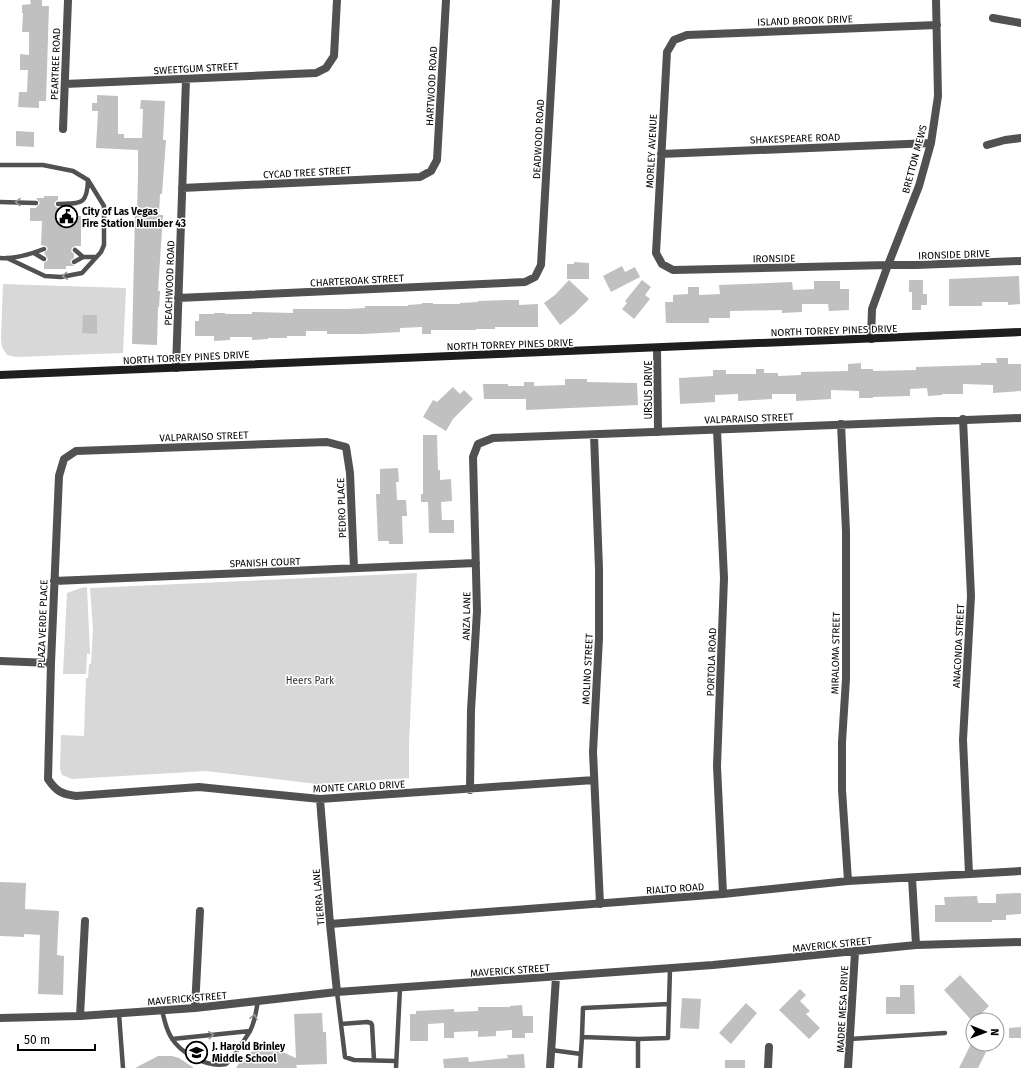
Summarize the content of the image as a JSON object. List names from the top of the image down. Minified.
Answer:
{"streets":{"main road":["NORTH TORREY PINES DRIVE"],"street":["ISLAND BROOK DRIVE","PEARTREE ROAD","SWEETGUM STREET","HARTWOOD ROAD","SHAKESPEARE ROAD","DEADWOOD ROAD","MORLEY AVENUE","BRETTON MEWS","CYCAD TREE STREET","IRONSIDE DRIVE","IRONSIDE","CHARTEROAK STREET","PEACHWOOD ROAD","URSUS DRIVE","VALPARAISO STREET","PEDRO PLACE","SPANISH COURT","ANZA LANE","PLAZA VERDE PLACE","ANACONDA STREET","MIRALOMA STREET","PORTOLA ROAD","MOLINO STREET","MONTE CARLO DRIVE","RIALTO ROAD","TIERRA LANE","MAVERICK STREET","MADRE MESA DRIVE"]},"crossings":[["ISLAND BROOK DRIVE","MORLEY AVENUE"],["ISLAND BROOK DRIVE","BRETTON MEWS"],["PEARTREE ROAD","SWEETGUM STREET"],["SWEETGUM STREET","PEACHWOOD ROAD"],["HARTWOOD ROAD","CYCAD TREE STREET"],["SHAKESPEARE ROAD","MORLEY AVENUE"],["SHAKESPEARE ROAD","BRETTON MEWS"],["DEADWOOD ROAD","CHARTEROAK STREET"],["MORLEY AVENUE","IRONSIDE"],["BRETTON MEWS","IRONSIDE DRIVE"],["BRETTON MEWS","IRONSIDE"],["BRETTON MEWS","NORTH TORREY PINES DRIVE"],["CYCAD TREE STREET","PEACHWOOD ROAD"],["IRONSIDE DRIVE","IRONSIDE"],["CHARTEROAK STREET","PEACHWOOD ROAD"],["PEACHWOOD ROAD","NORTH TORREY PINES DRIVE"],["NORTH TORREY PINES DRIVE","URSUS DRIVE"],["URSUS DRIVE","VALPARAISO STREET"],["VALPARAISO STREET","PEDRO PLACE"],["VALPARAISO STREET","ANZA LANE"],["VALPARAISO STREET","PLAZA VERDE PLACE"],["VALPARAISO STREET","ANACONDA STREET"],["VALPARAISO STREET","MIRALOMA STREET"],["VALPARAISO STREET","PORTOLA ROAD"],["VALPARAISO STREET","MOLINO STREET"],["PEDRO PLACE","SPANISH COURT"],["SPANISH COURT","ANZA LANE"],["SPANISH COURT","PLAZA VERDE PLACE"],["ANZA LANE","MONTE CARLO DRIVE"],["PLAZA VERDE PLACE","MONTE CARLO DRIVE"],["ANACONDA STREET","RIALTO ROAD"],["MIRALOMA STREET","RIALTO ROAD"],["PORTOLA ROAD","RIALTO ROAD"],["MOLINO STREET","MONTE CARLO DRIVE"],["MOLINO STREET","RIALTO ROAD"],["MONTE CARLO DRIVE","TIERRA LANE"],["RIALTO ROAD","TIERRA LANE"],["TIERRA LANE","MAVERICK STREET"],["MAVERICK STREET","MADRE MESA DRIVE"]],"parks":["Heers Park"],"places":{"public building":["City of Las Vegas Fire Station Number 43"],"school or university":["J. Harold Brinley Middle School"]},"scale_bar":"50 m","north":"right"}
